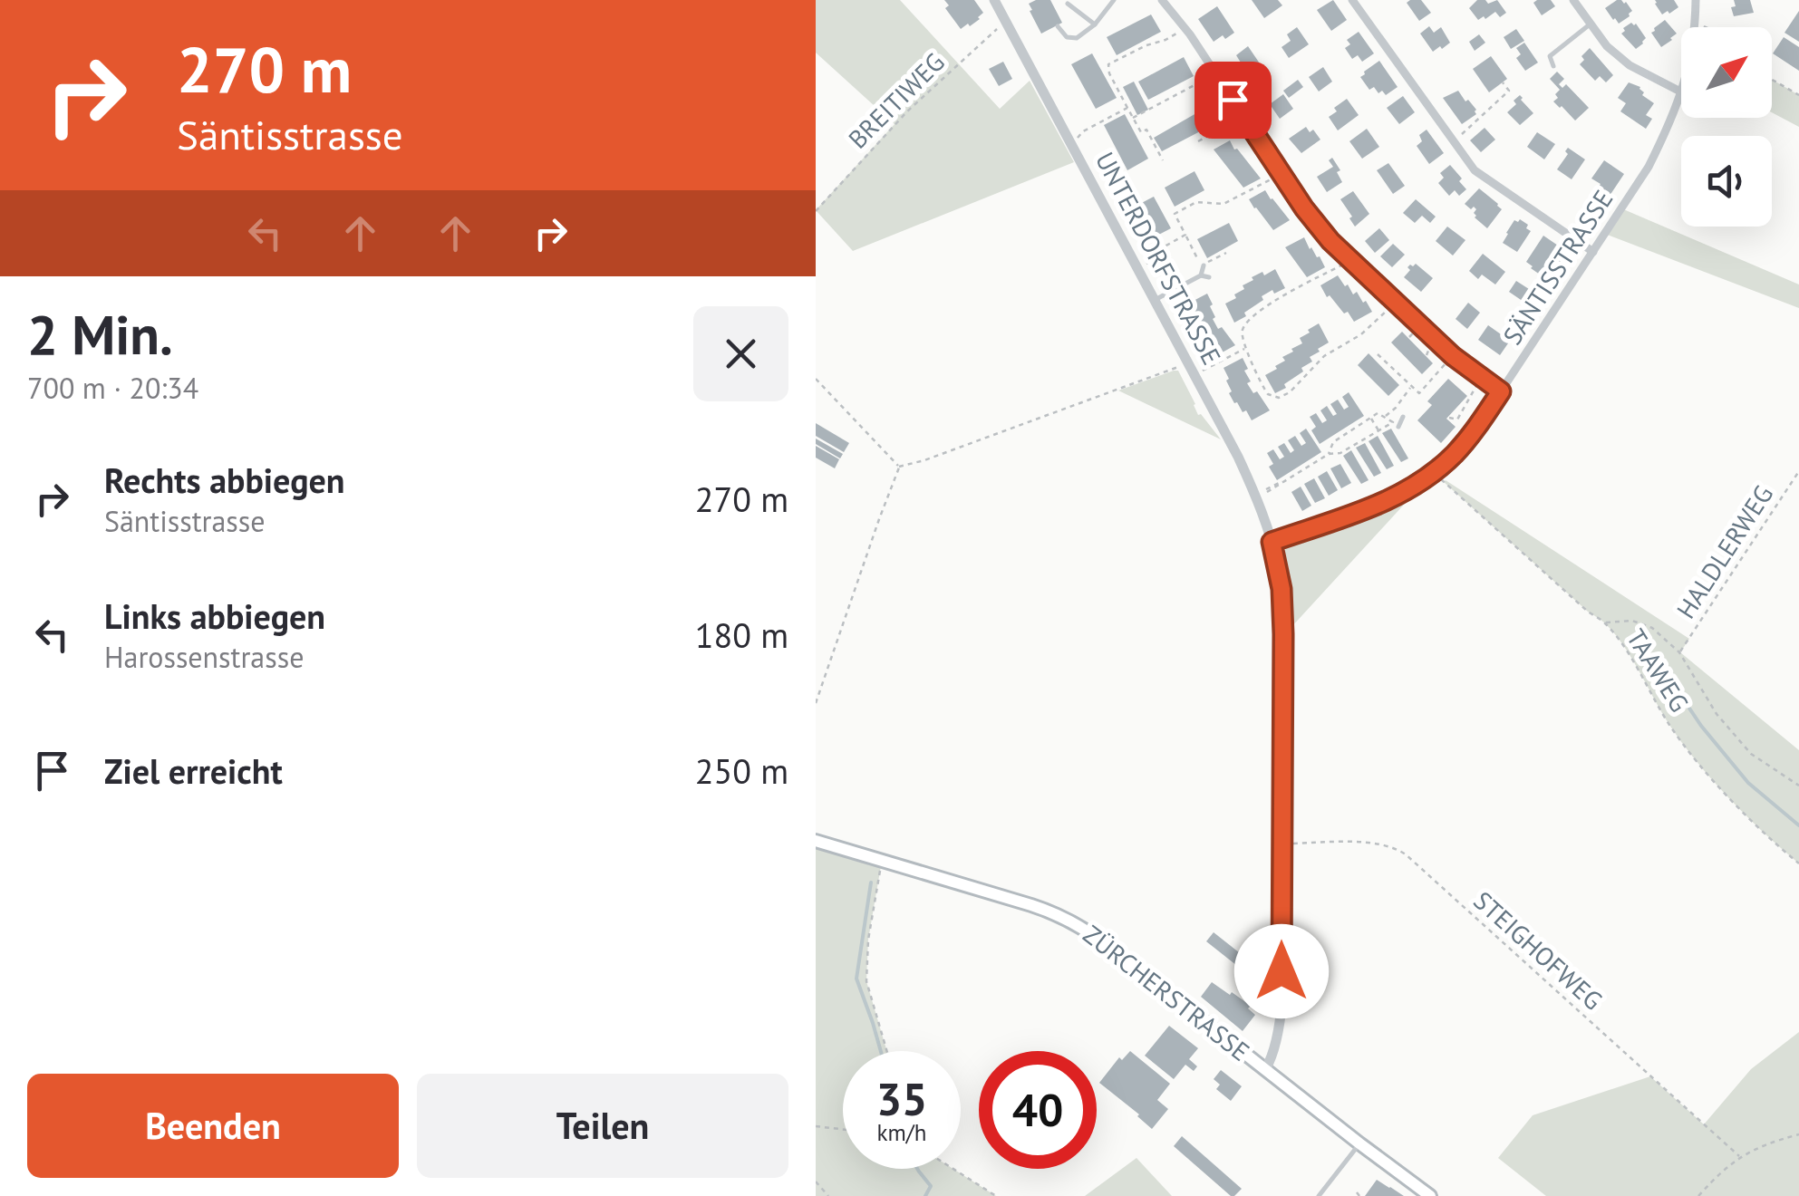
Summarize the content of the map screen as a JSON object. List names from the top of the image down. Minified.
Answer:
{"streets":{"main road":["ZÜRCHERSTRASSE"],"street":["UNTERDORFSTRASSE","SÄNTISSTRASSE"],"path":["BREITIWEG","HALDLERWEG","TAAWEG","STEIGHOFWEG"]},"crossings":[["BREITIWEG","UNTERDORFSTRASSE"],["UNTERDORFSTRASSE","SÄNTISSTRASSE"],["UNTERDORFSTRASSE","STEIGHOFWEG"],["UNTERDORFSTRASSE","ZÜRCHERSTRASSE"],["SÄNTISSTRASSE","TAAWEG"]],"north":"top right","page":{"turn":["270 m","Säntisstrasse"],"heading":["2 Min.","700 m · 20:34"],"list":[{"name":"Rechts abbiegen","note":"Säntisstrasse","value":"270 m"},{"name":"Links abbiegen","note":"Harossenstrasse","value":"180 m"},{"name":"Ziel erreicht","value":"250 m"}],"speed":"35 km/h","limit":"40","buttons":["Beenden","Teilen"]}}
